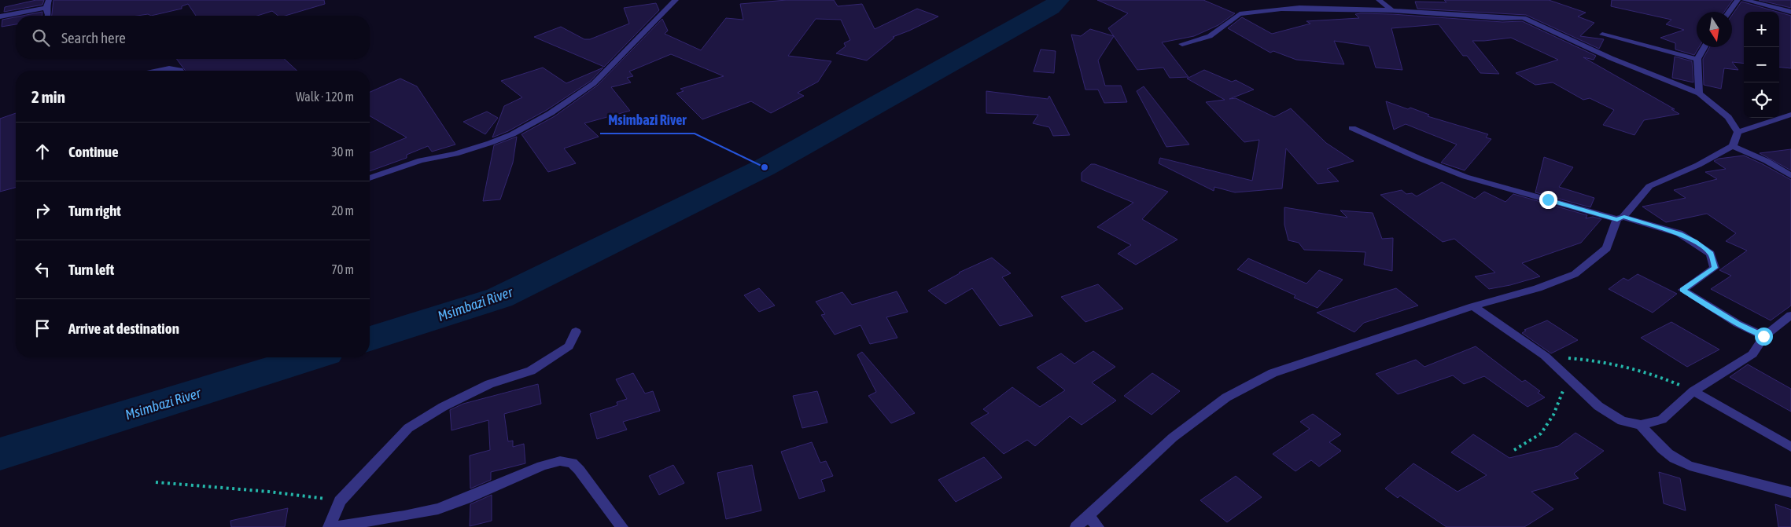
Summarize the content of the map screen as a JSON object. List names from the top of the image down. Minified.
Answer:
{"water":["Msimbazi River"],"places":["Msimbazi River"],"north":"bottom","page":{"map_buttons":["+","−"],"search":"Search here","heading":["2 min","Walk · 120 m"],"list":[["Continue","30 m"],["Turn right","20 m"],["Turn left","70 m"],"Arrive at destination"]}}
